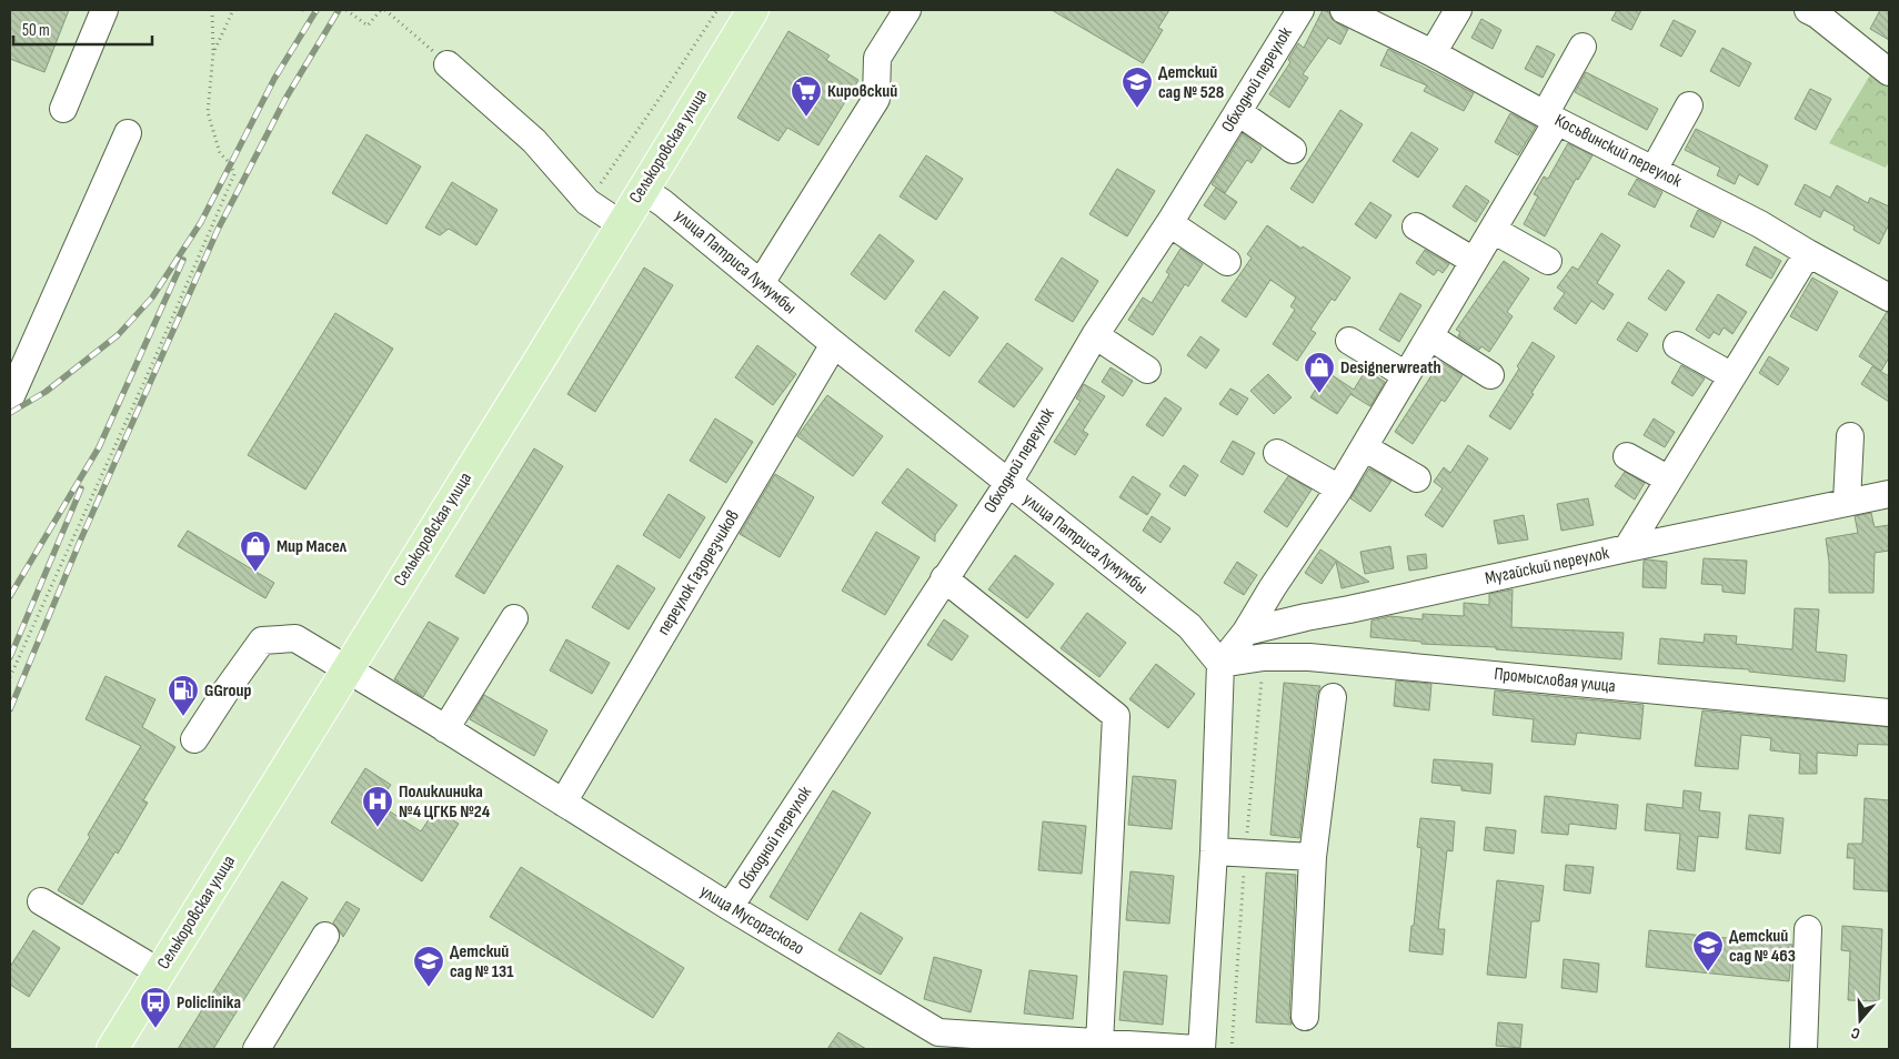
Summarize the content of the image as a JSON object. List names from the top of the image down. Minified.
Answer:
{"streets":{"main road":["Селькоровская улица"],"street":["Обходной переулок","Косьвинский переулок","улица Патриса Лумумбы","Мугайский переулок","переулок Газорезчиков","Промысловая улица","улица Мусоргского"]},"crossings":[["Обходной переулок","улица Патриса Лумумбы"],["Обходной переулок","улица Мусоргского"],["Селькоровская улица","улица Патриса Лумумбы"],["Селькоровская улица","улица Мусоргского"],["улица Патриса Лумумбы","переулок Газорезчиков"],["улица Патриса Лумумбы","Промысловая улица"],["переулок Газорезчиков","улица Мусоргского"]],"places":{"school or university":["Детский сад № 528","Детский сад № 463","Детский сад № 131"],"supermarket":["Кировский"],"shop":["Designerwreath","Мир Масел"],"fuel station":["GGroup"],"hospital":["Поликлиника №4 ЦГКБ №24"],"bus stop":["Policlinika"]},"scale_bar":"50 m","north":"bottom"}
